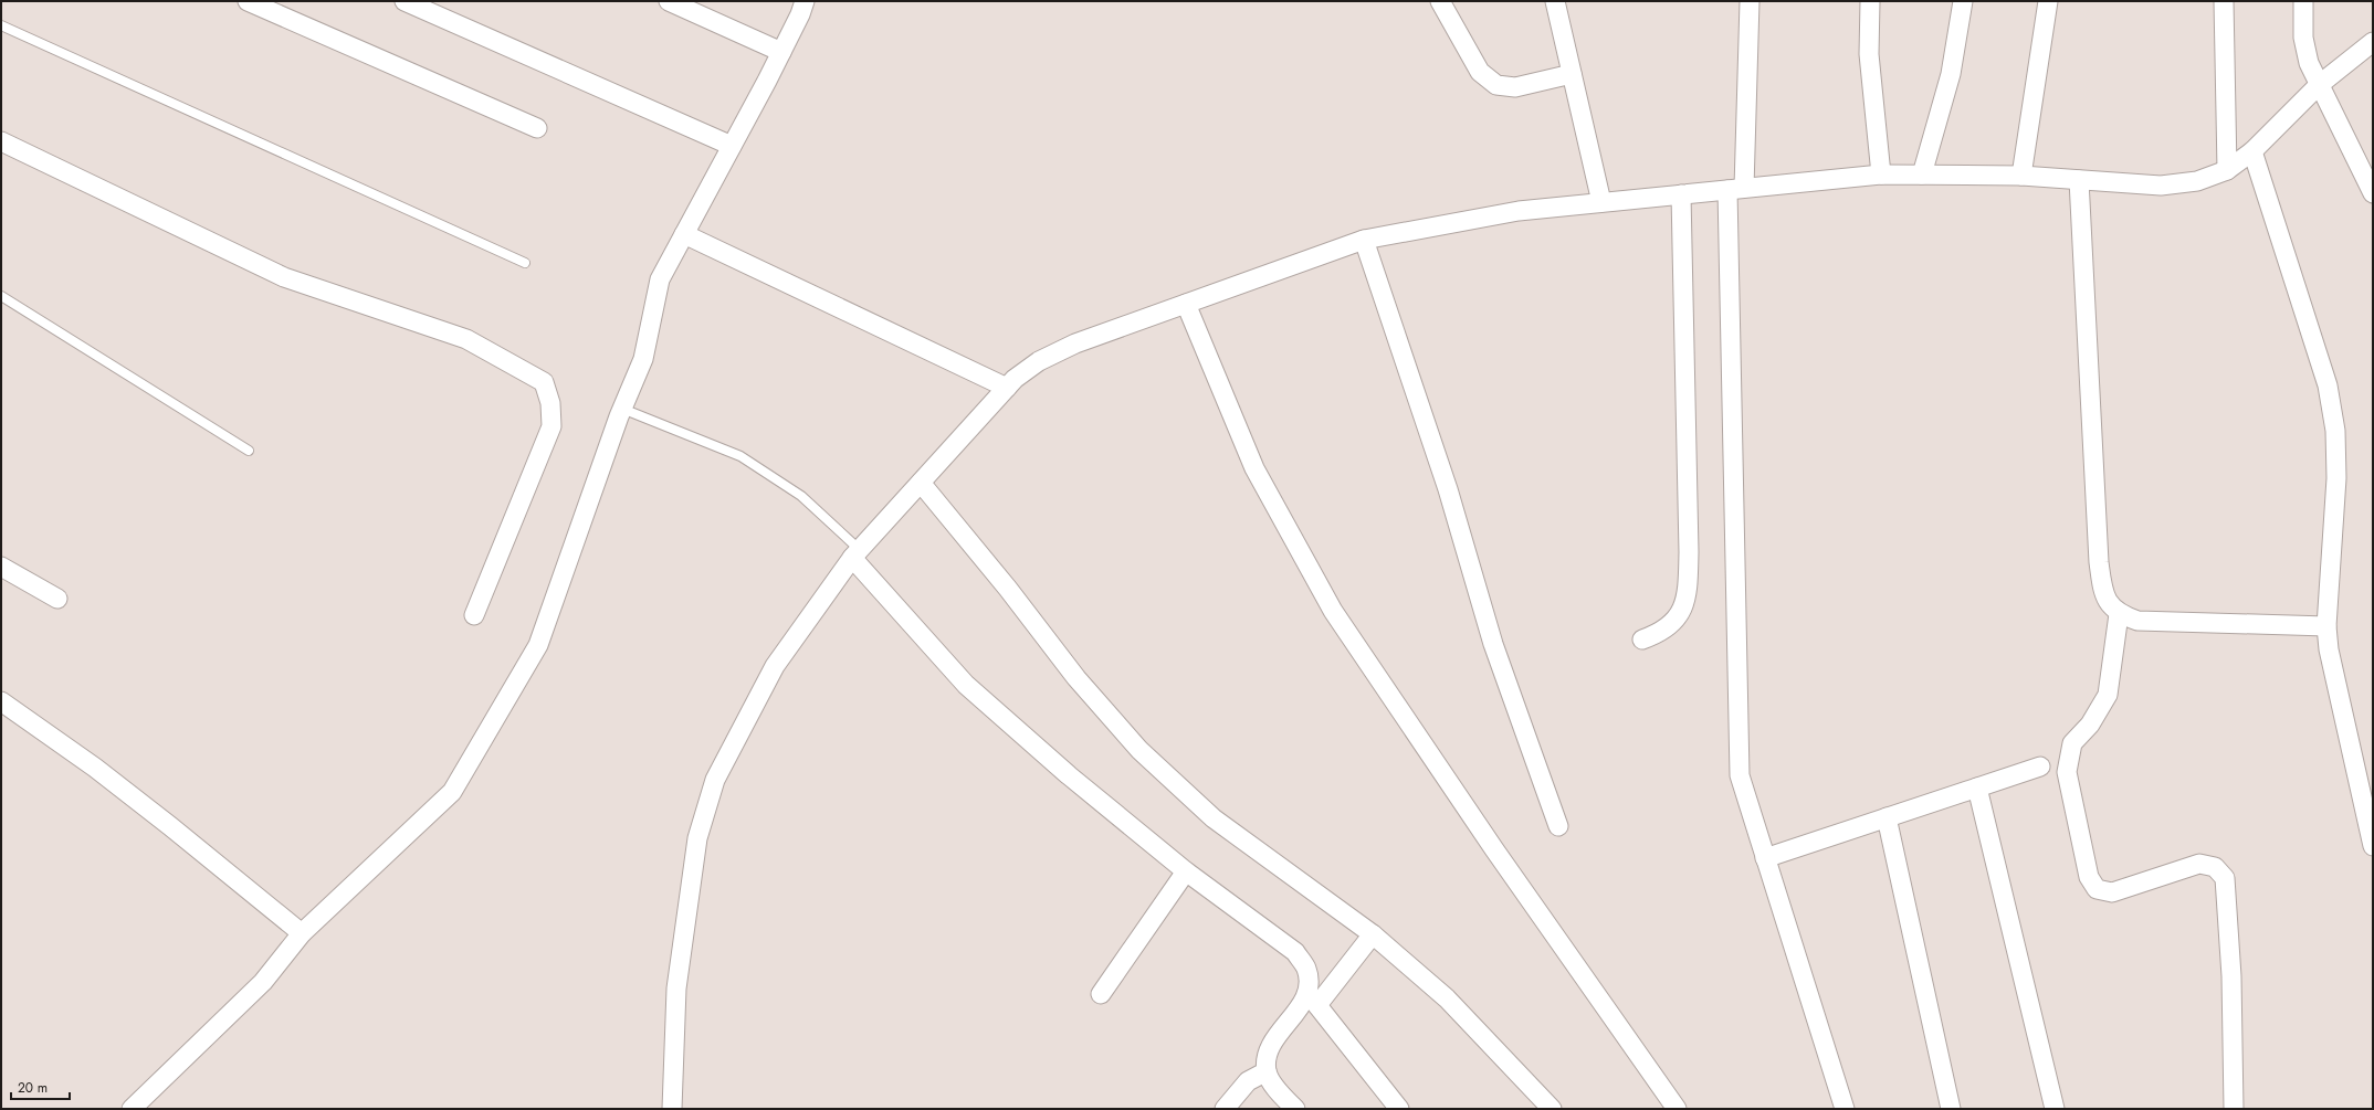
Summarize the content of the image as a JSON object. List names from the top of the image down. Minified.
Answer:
{"scale_bar":"20 m"}
